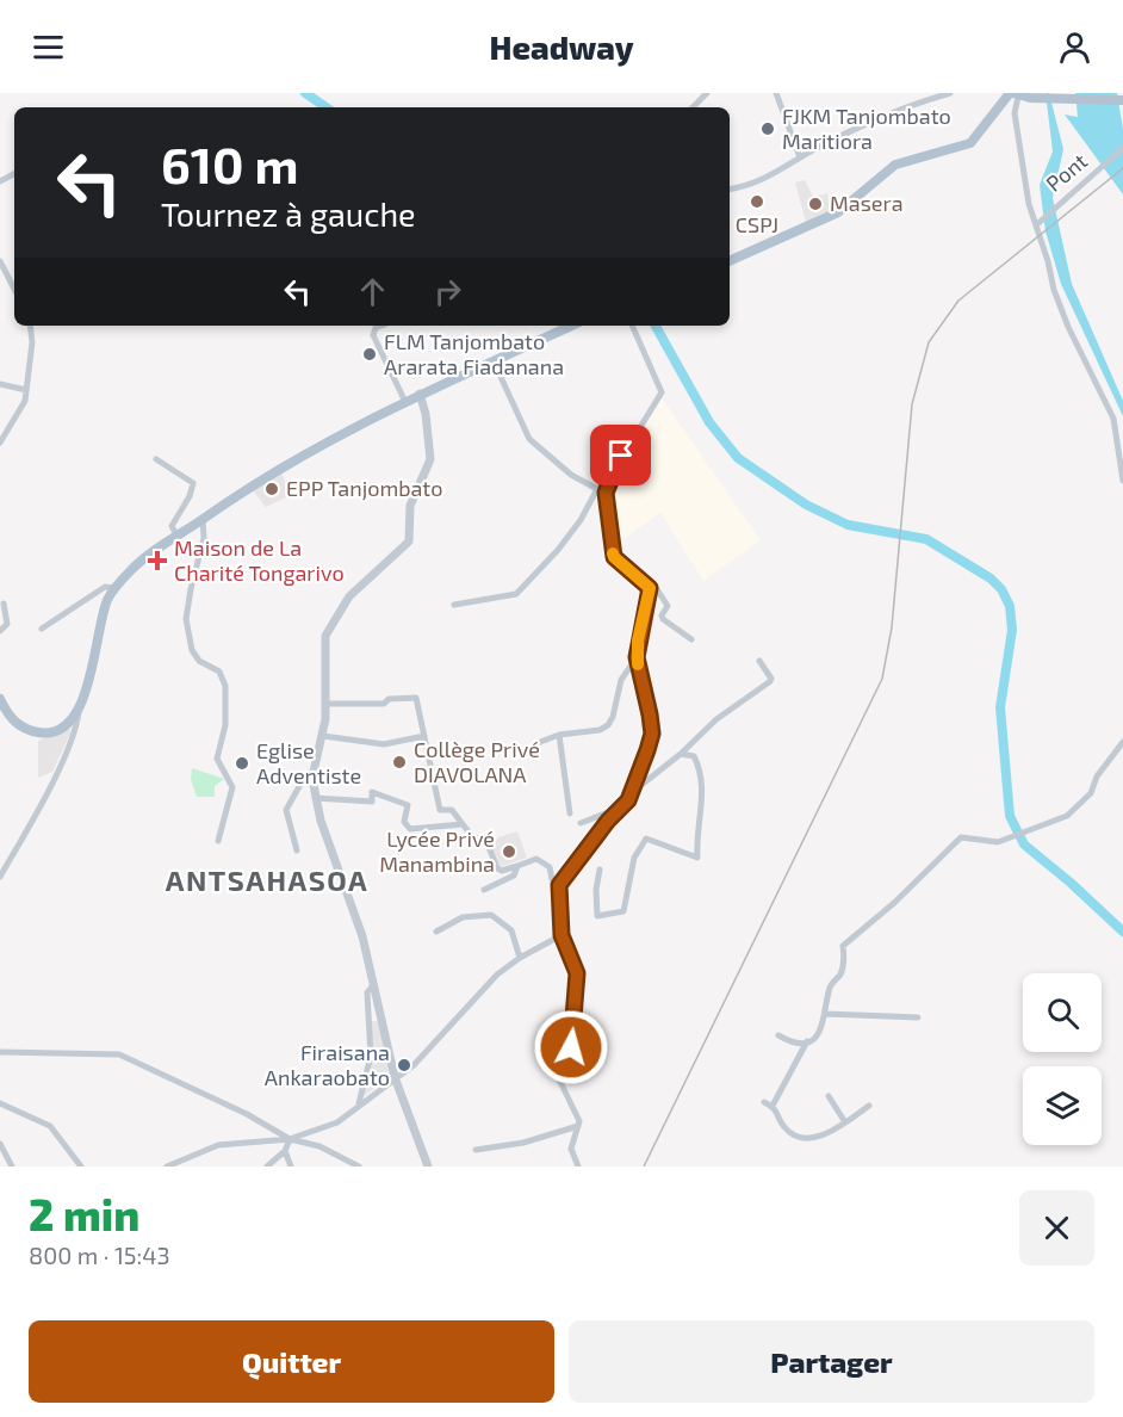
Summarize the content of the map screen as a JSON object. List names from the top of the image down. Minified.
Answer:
{"streets":{"street":["Pont"]},"districts":["ANTSAHASOA"],"places":{"other":["FJKM Tanjombato Maritiora","CSPJ","Masera","FLM Tanjombato Ararata Fiadanana","EPP Tanjombato","Collège Privé DIAVOLANA","Eglise Adventiste","Lycée Privé Manambina","Firaisana Ankaraobato"],"health":["Maison de La Charité Tongarivo"]},"page":{"header":"Headway","turn":["610 m","Tournez à gauche"],"heading":["2 min","800 m · 15:43"],"buttons":["Quitter","Partager"]}}
